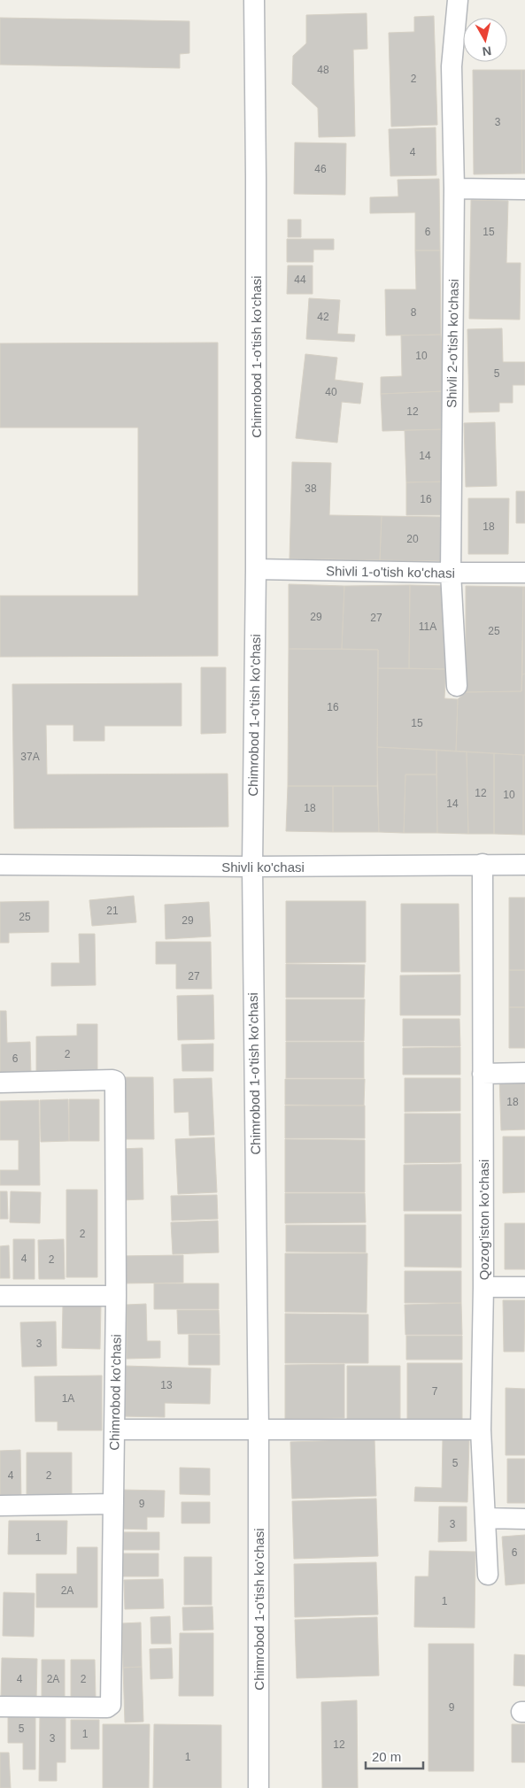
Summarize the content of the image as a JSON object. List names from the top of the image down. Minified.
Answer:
{"streets":{"street":["Shivli 2-o'tish ko'chasi","Chimrobod 1-o'tish ko'chasi","Shivli 1-o'tish ko'chasi","Shivli ko'chasi","Qozog'iston ko'chasi","Chimrobod ko'chasi"]},"crossings":[["Shivli 2-o'tish ko'chasi","Shivli 1-o'tish ko'chasi"],["Chimrobod 1-o'tish ko'chasi","Shivli 1-o'tish ko'chasi"],["Chimrobod 1-o'tish ko'chasi","Shivli ko'chasi"],["Shivli ko'chasi","Qozog'iston ko'chasi"]],"house_numbers":["48","2","3","4","46","6","15","44","8","42","10","5","40","12","14","38","16","18","20","29","27","11А","25","16","15","37А","12","10","14","18","21","25","29","27","2","6","18","2","4","2","3","13","7","1А","5","4","2","9","3","1","6","2А","1","4","2А","2","9","5","1","3","12","1"],"scale_bar":"20 m","north":"bottom"}
